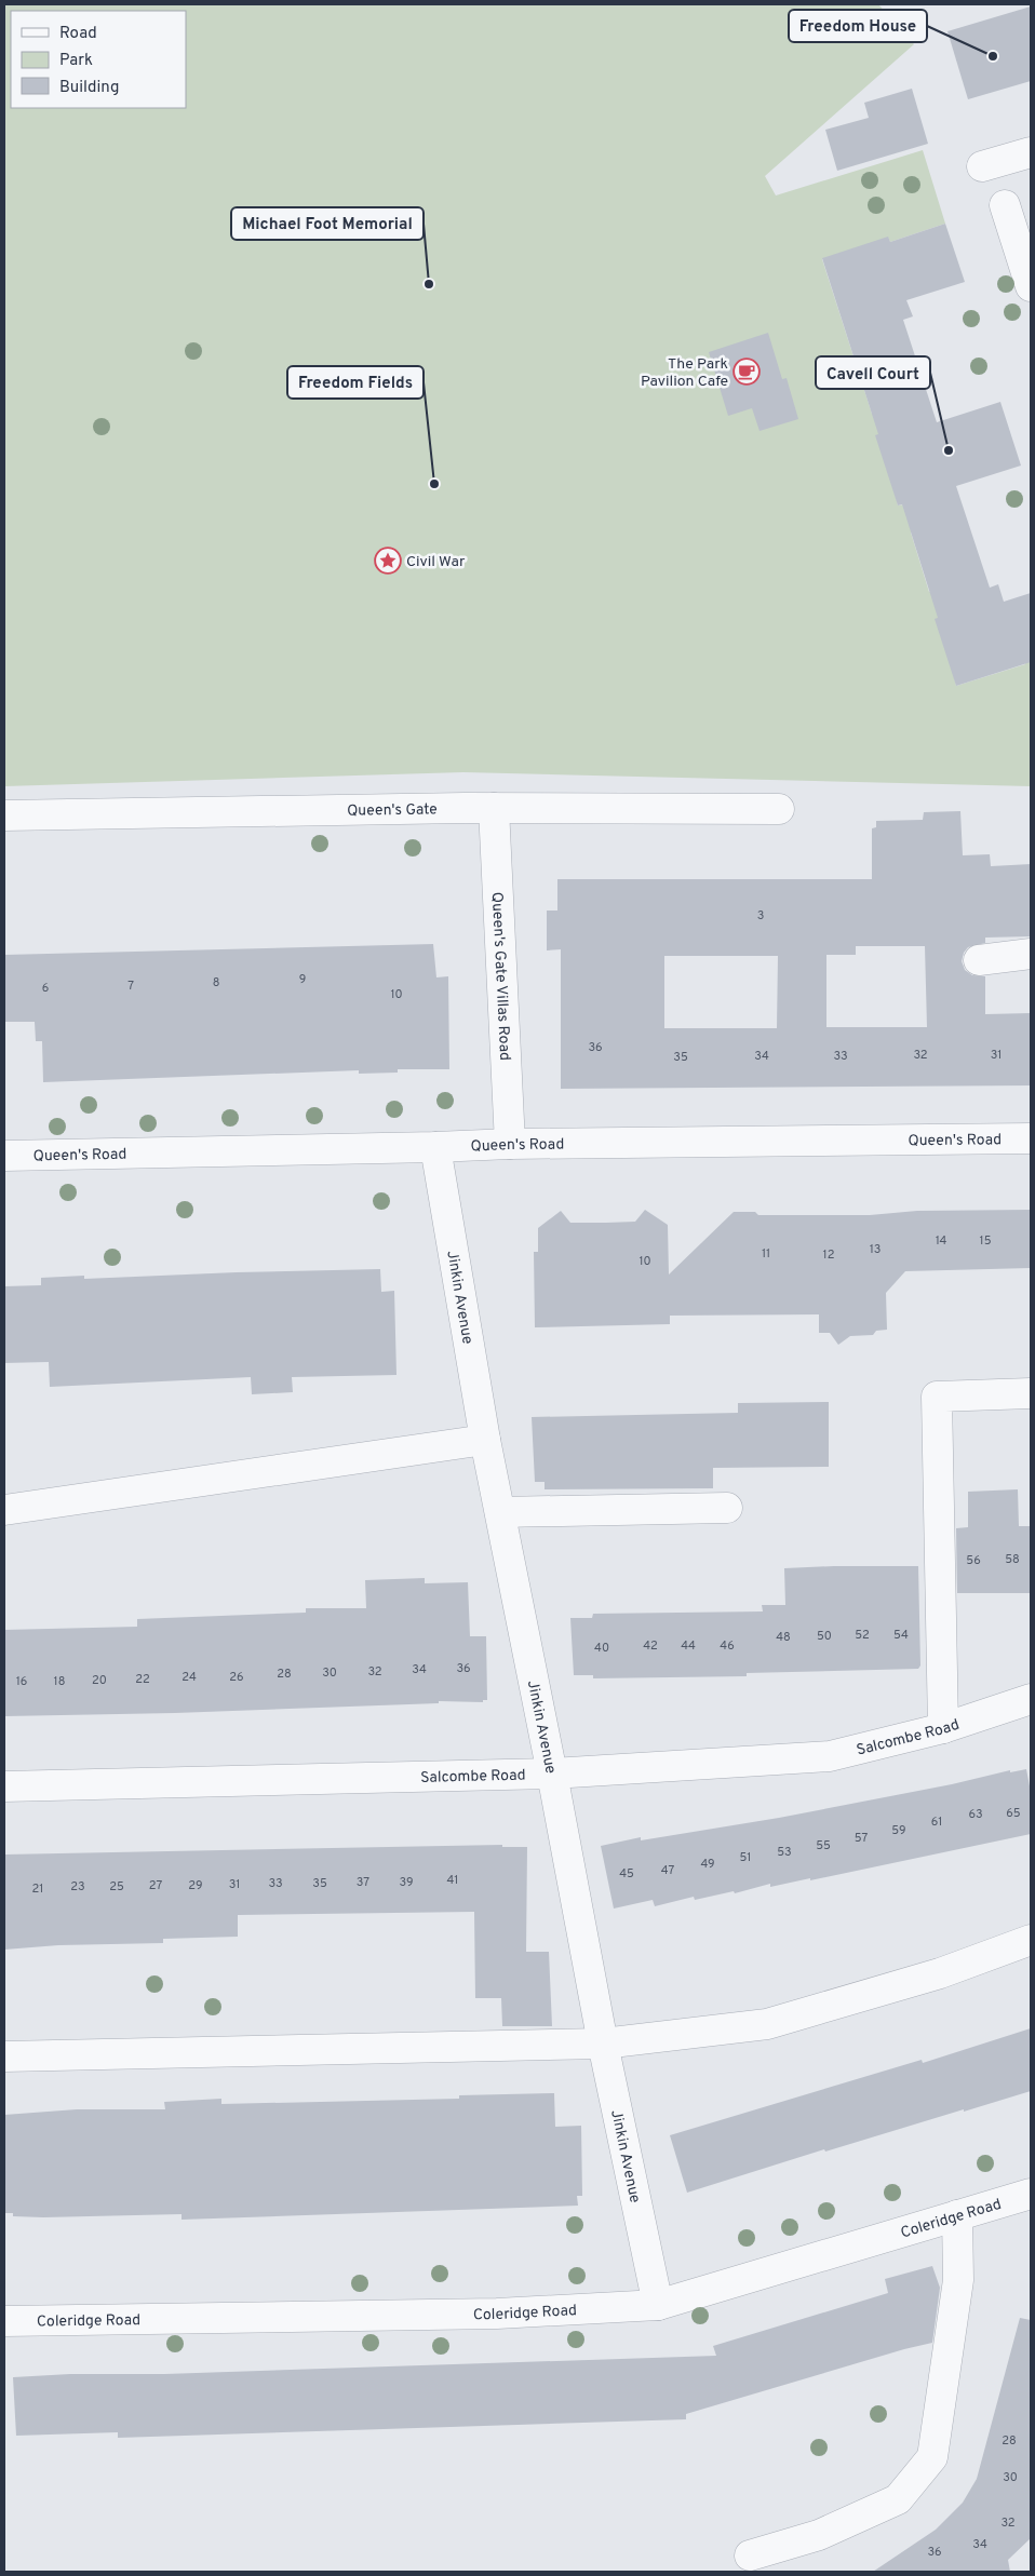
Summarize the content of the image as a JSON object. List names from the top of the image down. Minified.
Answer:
{"streets":{"street":["Queen's Gate","Queen's Gate Villas Road","Queen's Road","Jinkin Avenue","Salcombe Road","Coleridge Road"]},"crossings":[["Queen's Gate","Queen's Gate Villas Road"],["Queen's Gate Villas Road","Queen's Road"],["Queen's Road","Jinkin Avenue"],["Jinkin Avenue","Salcombe Road"],["Jinkin Avenue","Coleridge Road"]],"places":{"other":["Freedom House","Michael Foot Memorial","Cavell Court","Freedom Fields"],"cafe":["The Park Pavilion Cafe"],"place":["Civil War"]},"house_numbers":["3","9","8","7","6","10","36","32","31","34","33","35","14","15","13","11","12","10","58","56","52","54","50","48","42","44","46","40","36","34","32","30","28","24","26","22","20","16","18","65","63","61","59","57","55","53","51","49","47","45","41","37","39","33","35","31","27","29","23","25","21","28","30","32","34","36"],"legend":["Road","Park","Building"]}
